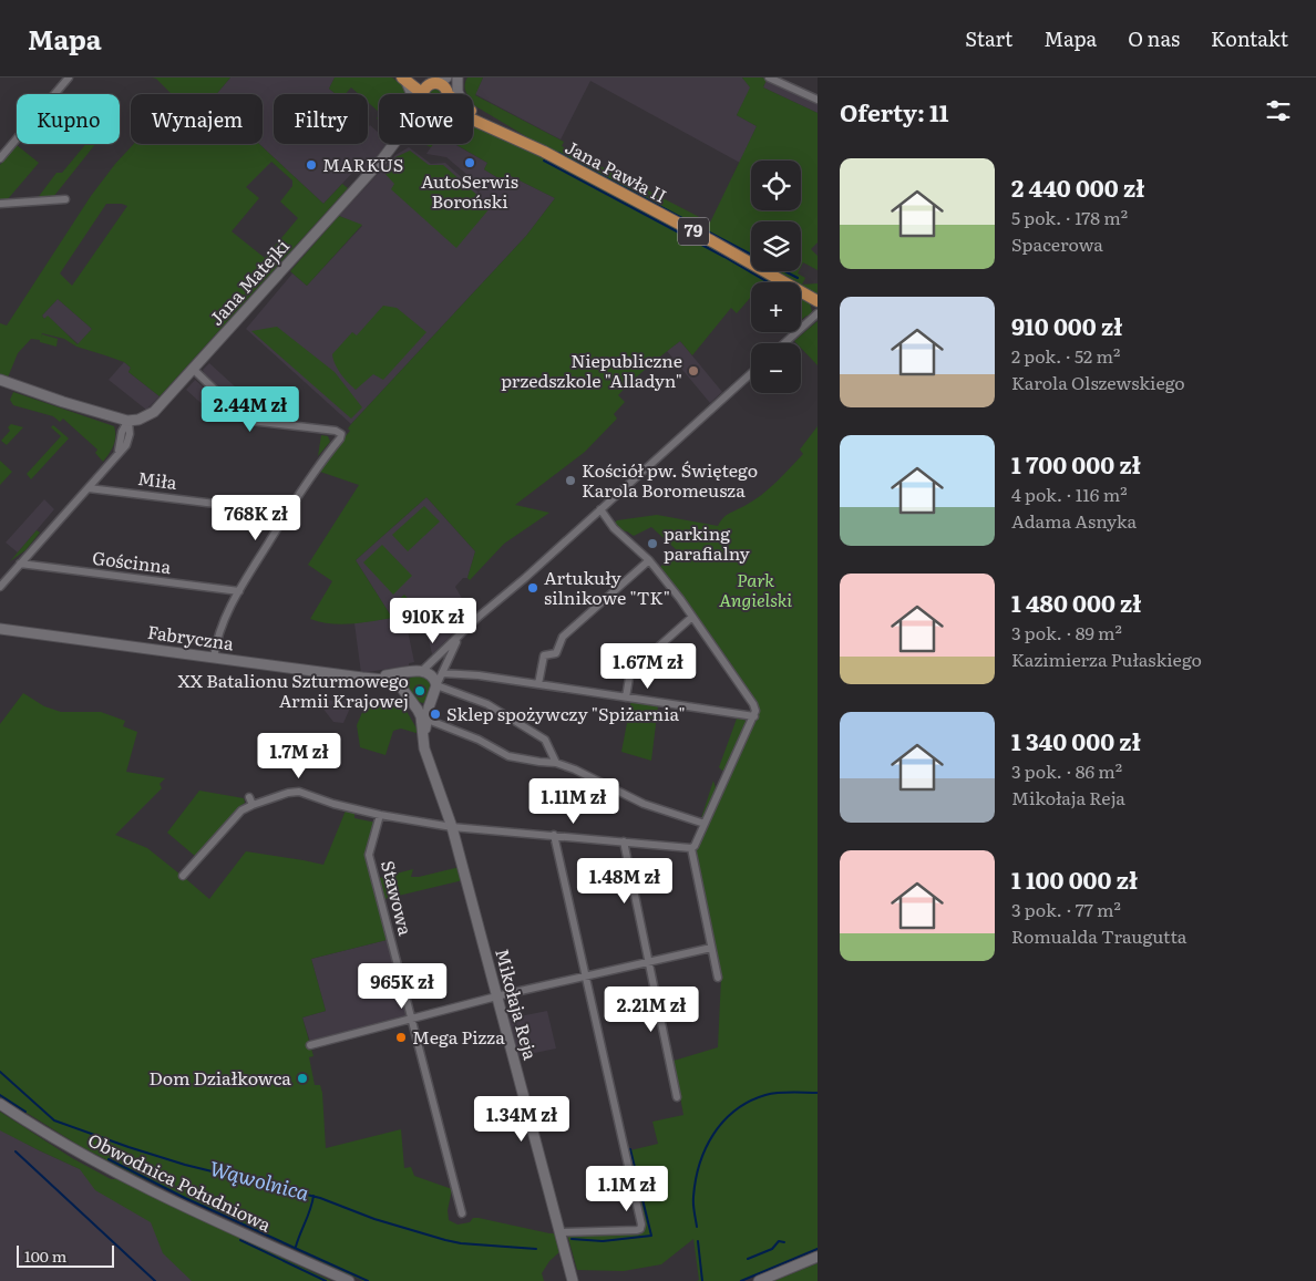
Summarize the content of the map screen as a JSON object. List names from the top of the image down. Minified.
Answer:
{"streets":{"main road":["Jana Pawła II","79"],"street":["Jana Matejki","Miła","Gościnna","Fabryczna","Stawowa","Mikołaja Reja","Obwodnica Południowa"]},"crossings":[["Jana Pawła II","Jana Matejki"]],"water":["Wąwolnica"],"parks":["Park Angielski"],"places":["AutoSerwis Boroński","MARKUS","Niepubliczne przedszkole \"Alladyn\"","Kościół pw. Świętego Karola Boromeusza","parking parafialny","Artukuły silnikowe \"TK\"","XX Batalionu Szturmowego Armii Krajowej","Sklep spożywczy \"Spiżarnia\"","Mega Pizza","Dom Działkowca"],"scale_bar":"100 m","page":{"header":"Mapa","nav":["Start","Mapa","O nas","Kontakt"],"heading":"Oferty: 11","chip":["Kupno","Wynajem","Filtry","Nowe"],"list":[{"name":"2 440 000 zł","note":"5 pok. · 178 m² · Spacerowa"},{"name":"910 000 zł","note":"2 pok. · 52 m² · Karola Olszewskiego"},{"name":"1 700 000 zł","note":"4 pok. · 116 m² · Adama Asnyka"},{"name":"1 480 000 zł","note":"3 pok. · 89 m² · Kazimierza Pułaskiego"},{"name":"1 340 000 zł","note":"3 pok. · 86 m² · Mikołaja Reja"},{"name":"1 100 000 zł","note":"3 pok. · 77 m² · Romualda Traugutta"}],"map_buttons":["+","−"],"price":["2.44M zł","768K zł","910K zł","1.67M zł","1.7M zł","1.11M zł","1.48M zł","965K zł","2.21M zł","1.34M zł","1.1M zł"],"scale":"100 m"}}
